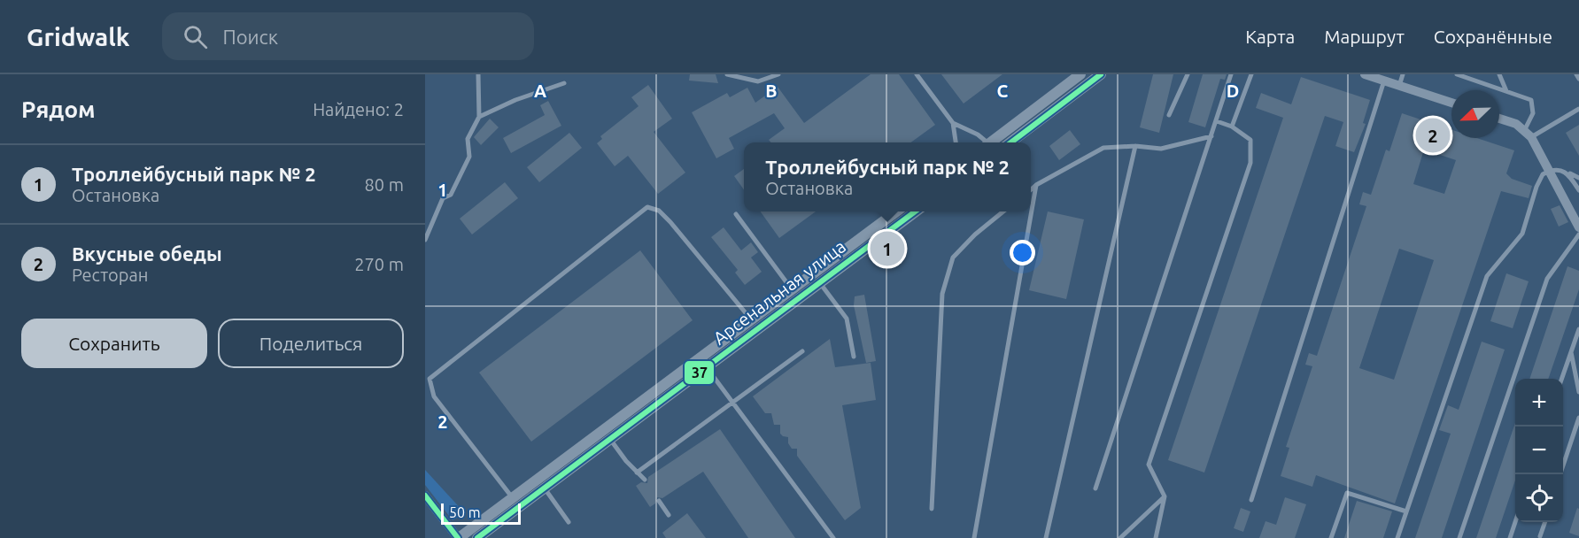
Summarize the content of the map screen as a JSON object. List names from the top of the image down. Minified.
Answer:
{"streets":{"street":["Арсенальная улица"]},"lines":["transit line 37"],"scale_bar":"50 m","north":"bottom left","page":{"header":"Gridwalk","search":"Поиск","nav":["Карта","Маршрут","Сохранённые"],"heading":["Рядом","Найдено: 2"],"pins":["2","1"],"popup":["Троллейбусный парк № 2","Остановка"],"list":[{"mark":"1","name":"Троллейбусный парк № 2","note":"Остановка","value":"80 m"},{"mark":"2","name":"Вкусные обеды","note":"Ресторан","value":"270 m"}],"buttons":["Сохранить","Поделиться"],"map_buttons":["+","−"],"scale":"50 m"},"grid":{"columns":["A","B","C","D"],"rows":["1","2"]}}
